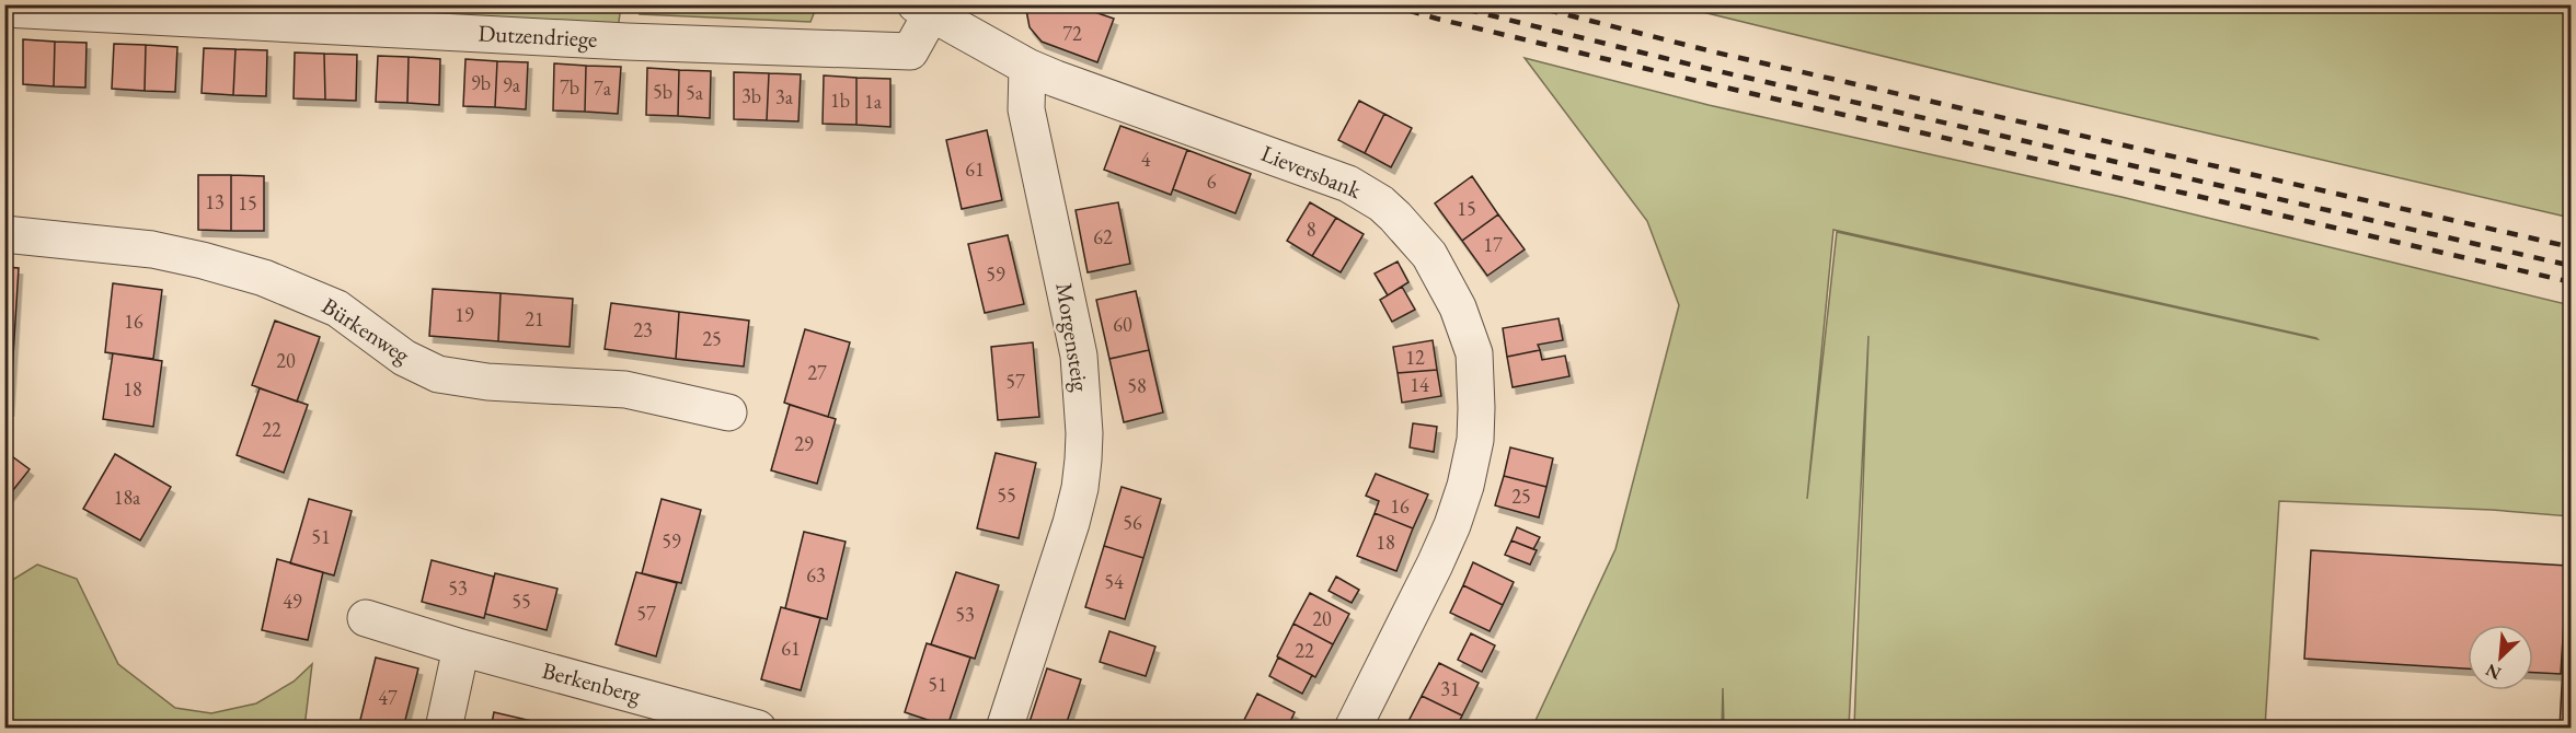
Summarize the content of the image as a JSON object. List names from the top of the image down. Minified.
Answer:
{"streets":{"street":["Dutzendriege","Lieversbank","Bürkenweg","Morgensteig","Berkenberg"]},"crossings":[["Lieversbank","Morgensteig"]],"house_numbers":["72","9b","9a","7b","7a","5b","5a","3b","3a","1b","1a","4","61","6","13","15","15","8","62","17","59","19","21","16","60","23","25","12","20","27","57","14","58","18","22","29","55","25","18a","16","56","51","59","18","63","54","53","49","55","57","53","20","61","22","51","31","47"],"north":"bottom left"}
